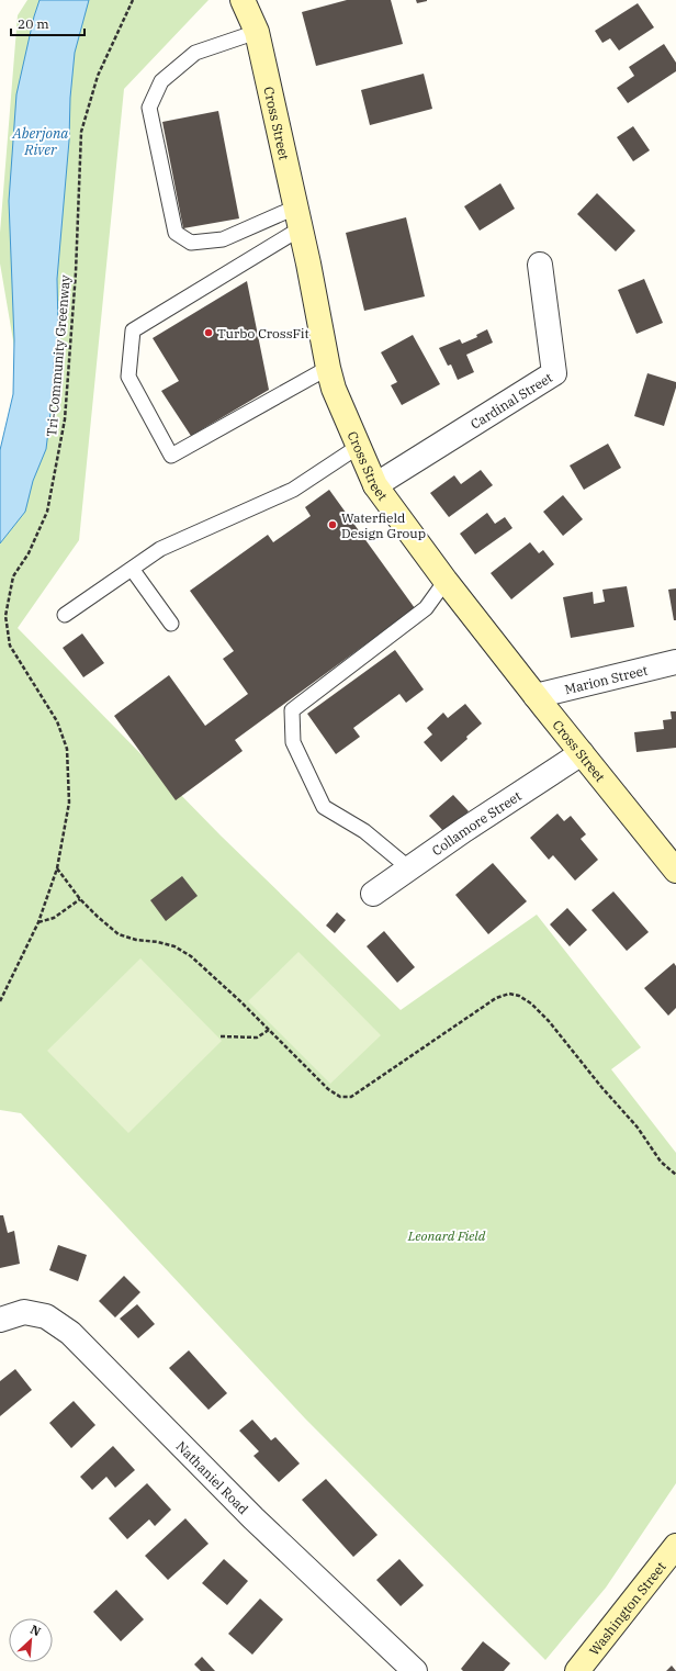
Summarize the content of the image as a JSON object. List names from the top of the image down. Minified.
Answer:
{"streets":{"street":["Cross Street","Cardinal Street","Marion Street","Collamore Street","Nathaniel Road","Washington Street"],"path":["Tri-Community Greenway"]},"crossings":[["Cross Street","Cardinal Street"],["Cross Street","Marion Street"],["Cross Street","Collamore Street"]],"water":["Aberjona River"],"parks":["Leonard Field"],"places":["Turbo CrossFit","Waterfield Design Group"],"scale_bar":"20 m","north":"top right"}
